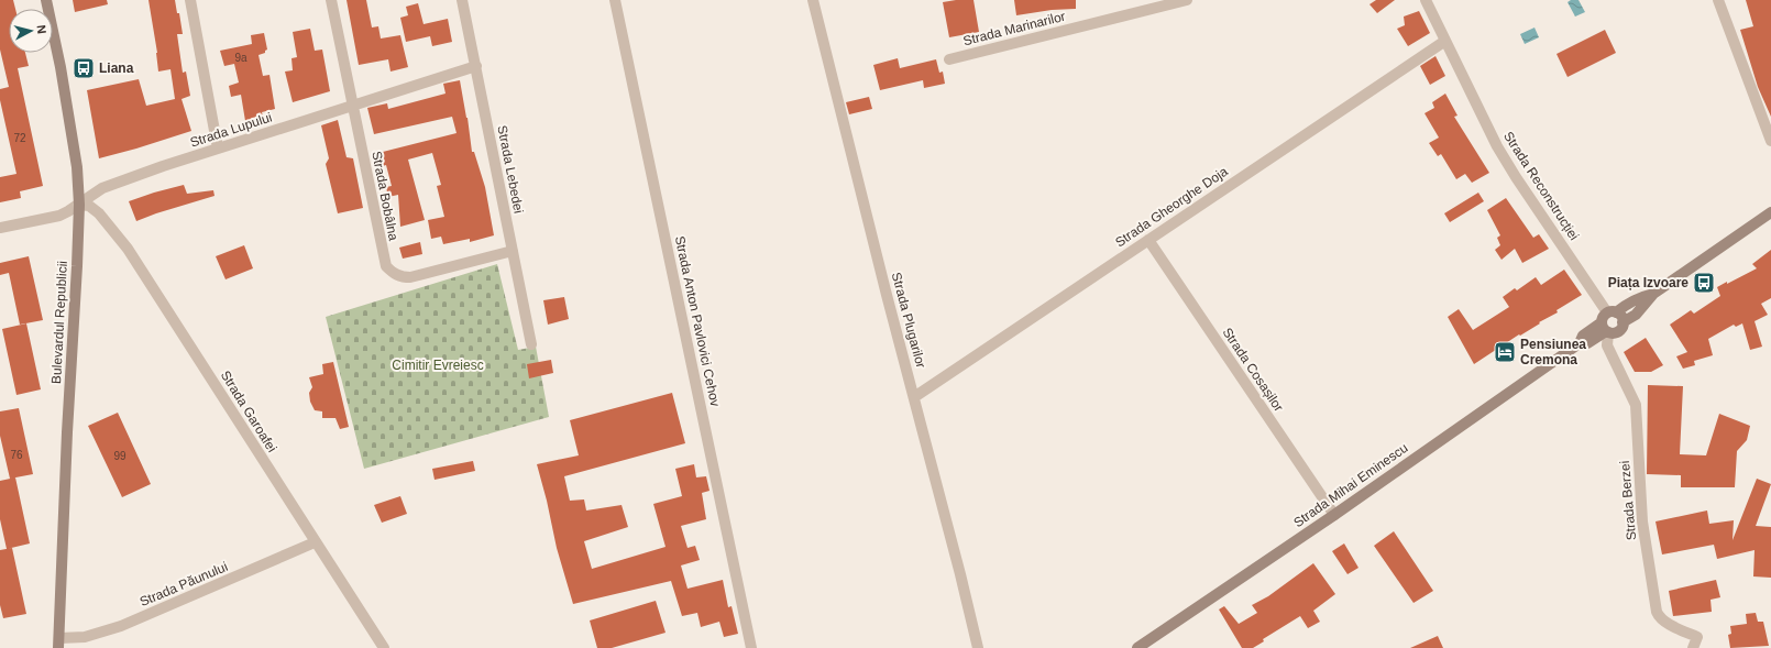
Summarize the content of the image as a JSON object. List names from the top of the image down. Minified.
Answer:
{"streets":{"main road":["Bulevardul Republicii","Strada Mihai Eminescu"],"street":["Strada Marinarilor","Strada Lupului","Strada Lebedei","Strada Reconstrucției","Strada Bobâlna","Strada Gheorghe Doja","Strada Plugarilor","Strada Anton Pavlovici Cehov","Strada Cosașilor","Strada Garoafei","Strada Berzei","Strada Păunului"]},"crossings":[["Strada Lupului","Strada Lebedei"],["Strada Lupului","Strada Bobâlna"],["Strada Lupului","Bulevardul Republicii"],["Strada Lupului","Strada Garoafei"],["Strada Lebedei","Strada Bobâlna"],["Strada Reconstrucției","Strada Gheorghe Doja"],["Strada Reconstrucției","Strada Mihai Eminescu"],["Strada Reconstrucției","Strada Berzei"],["Strada Gheorghe Doja","Strada Plugarilor"],["Strada Gheorghe Doja","Strada Cosașilor"],["Bulevardul Republicii","Strada Garoafei"],["Bulevardul Republicii","Strada Păunului"],["Strada Cosașilor","Strada Mihai Eminescu"],["Strada Garoafei","Strada Păunului"],["Strada Mihai Eminescu","Strada Berzei"]],"parks":["Cimitir Evreiesc"],"places":{"bus stop":["Liana","Piața Izvoare"],"hotel":["Pensiunea Cremona"]},"house_numbers":["9a","72","76","99"],"north":"right"}
